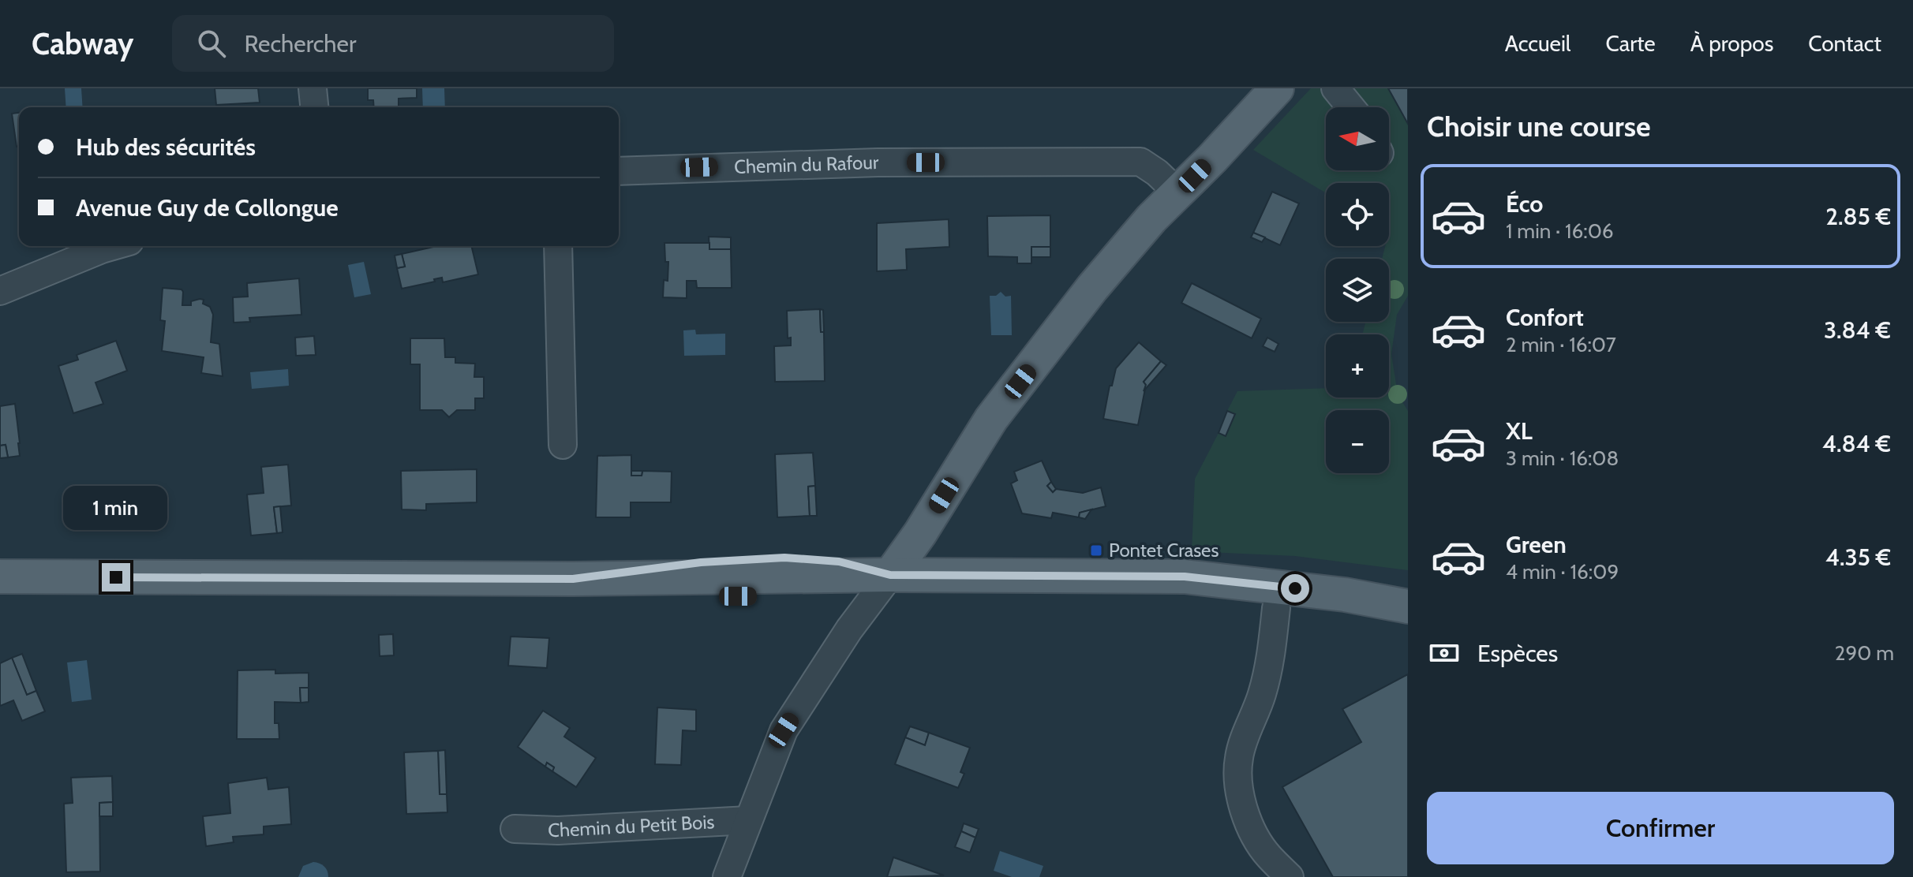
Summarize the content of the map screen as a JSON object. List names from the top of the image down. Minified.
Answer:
{"streets":{"street":["Chemin du Rafour","Chemin du Petit Bois"]},"places":{"transit":["Pontet Crases"]},"north":"left","page":{"header":"Cabway","search":"Rechercher","nav":["Accueil","Carte","À propos","Contact"],"heading":"Choisir une course","map_buttons":["+","−"],"banner":["Hub des sécurités","Avenue Guy de Collongue"],"list":[{"name":"Éco","note":"1 min · 16:06","value":"2.85 €"},{"name":"Confort","note":"2 min · 16:07","value":"3.84 €"},{"name":"XL","note":"3 min · 16:08","value":"4.84 €"},{"name":"Green","note":"4 min · 16:09","value":"4.35 €"}],"bubble":"1 min","pay":["Espèces","290 m"],"buttons":"Confirmer"}}
